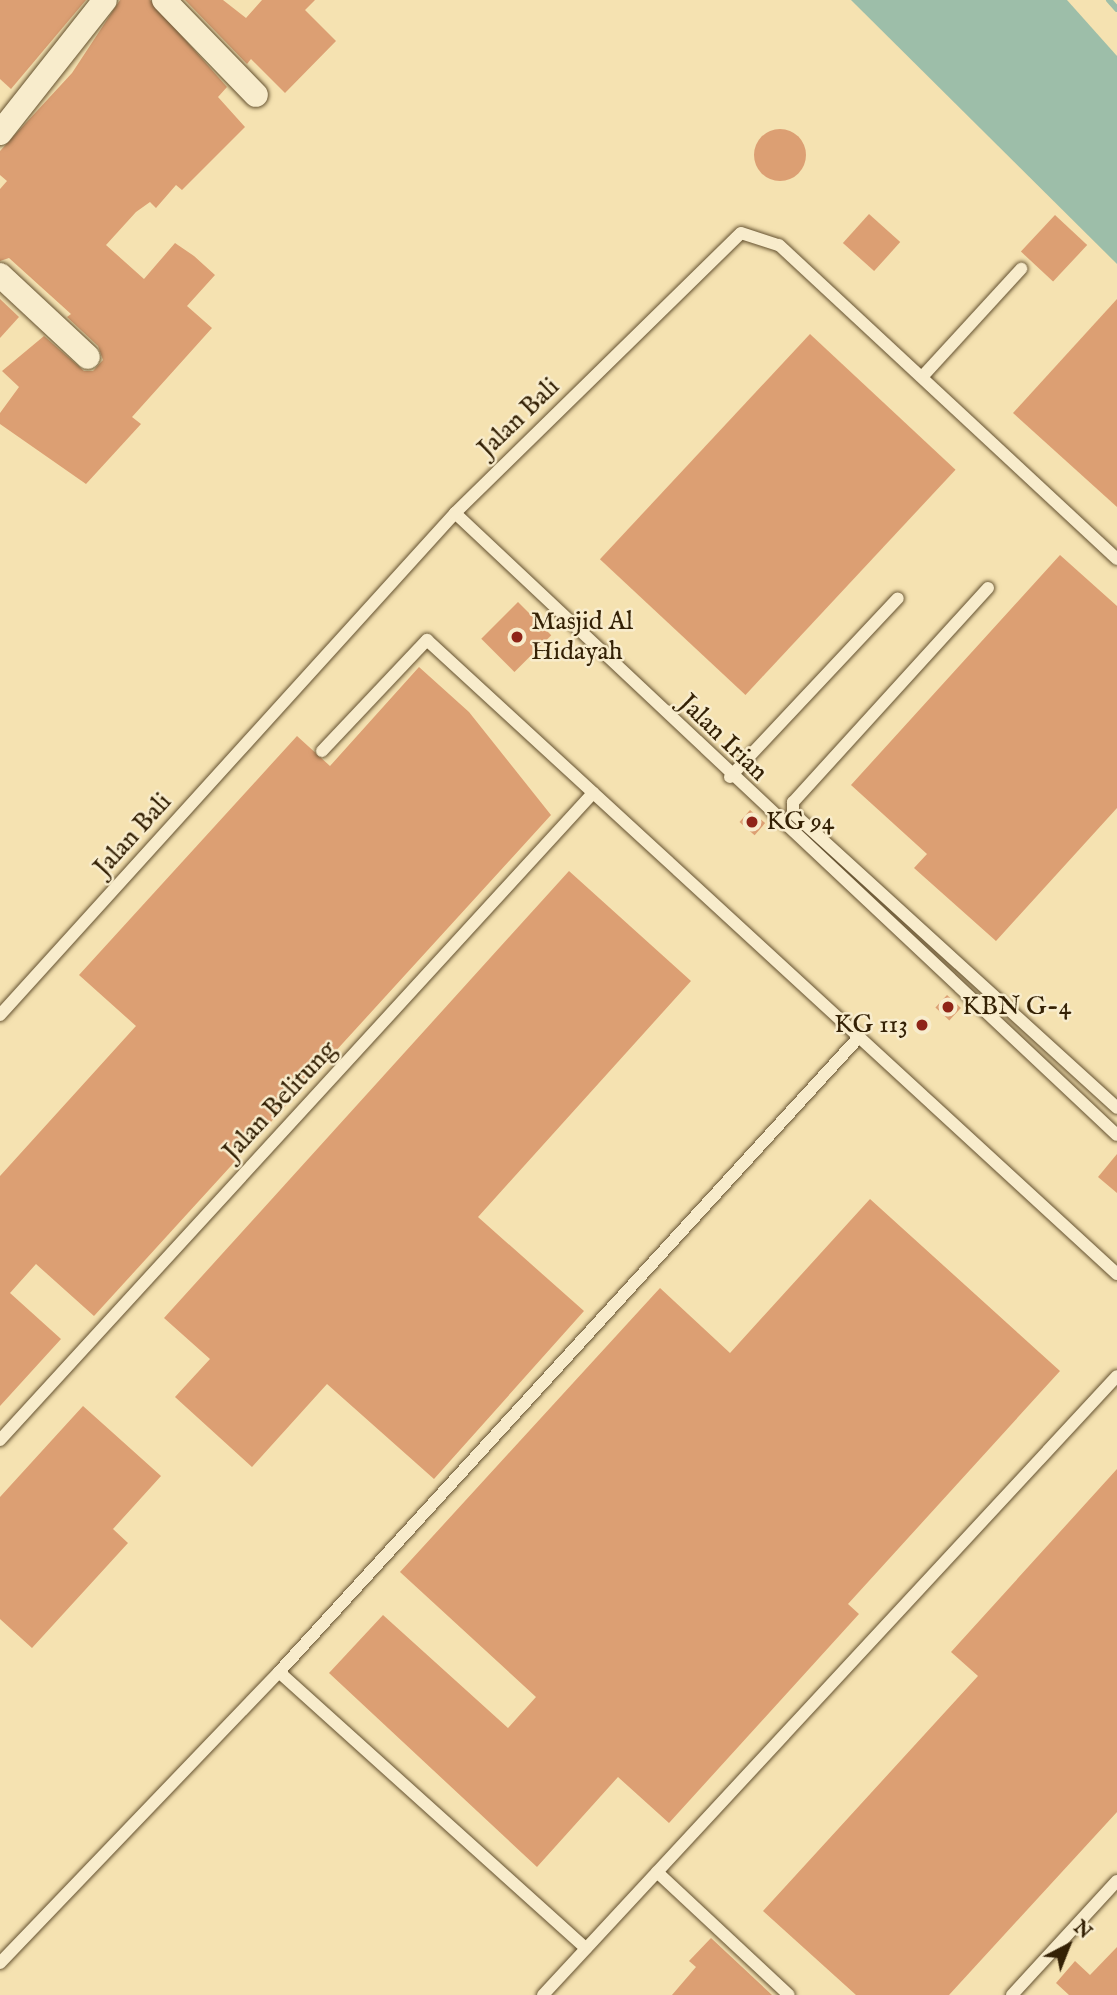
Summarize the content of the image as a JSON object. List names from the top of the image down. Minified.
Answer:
{"streets":{"lane":["Jalan Bali","Jalan Irian","Jalan Belitung"]},"crossings":[["Jalan Bali","Jalan Irian"]],"places":["Masjid Al Hidayah","KG 94","KBN G-4","KG 113"],"north":"top right"}
